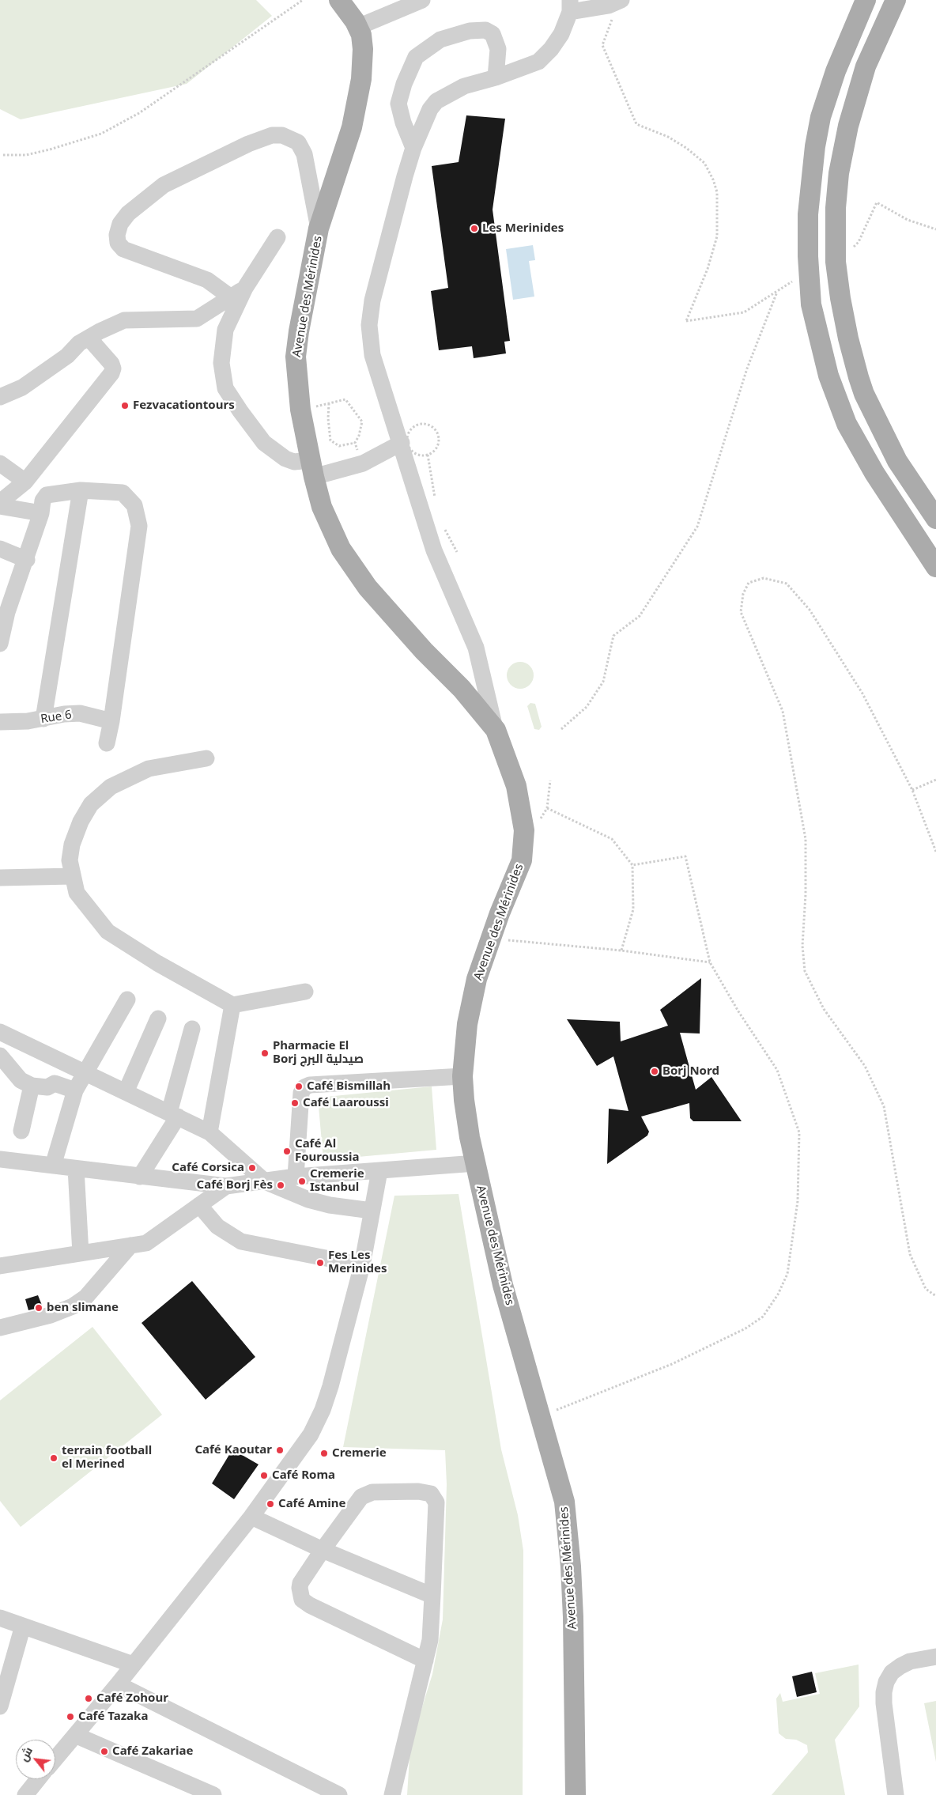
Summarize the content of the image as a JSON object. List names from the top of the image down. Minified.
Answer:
{"streets":{"main road":["Avenue des Mérinides"],"street":["Rue 6"]},"places":["Les Merinides","Fezvacationtours","Pharmacie El Borj صيدلية البرج","Borj Nord","Café Bismillah","Café Laaroussi","Café Al Fouroussia","Café Corsica","Cremerie Istanbul","Café Borj Fès","Fes Les Merinides","ben slimane","Café Kaoutar","Cremerie","terrain football el Merined","Café Roma","Café Amine","Café Zohour","Café Tazaka","Café Zakariae"],"north":"top left"}
